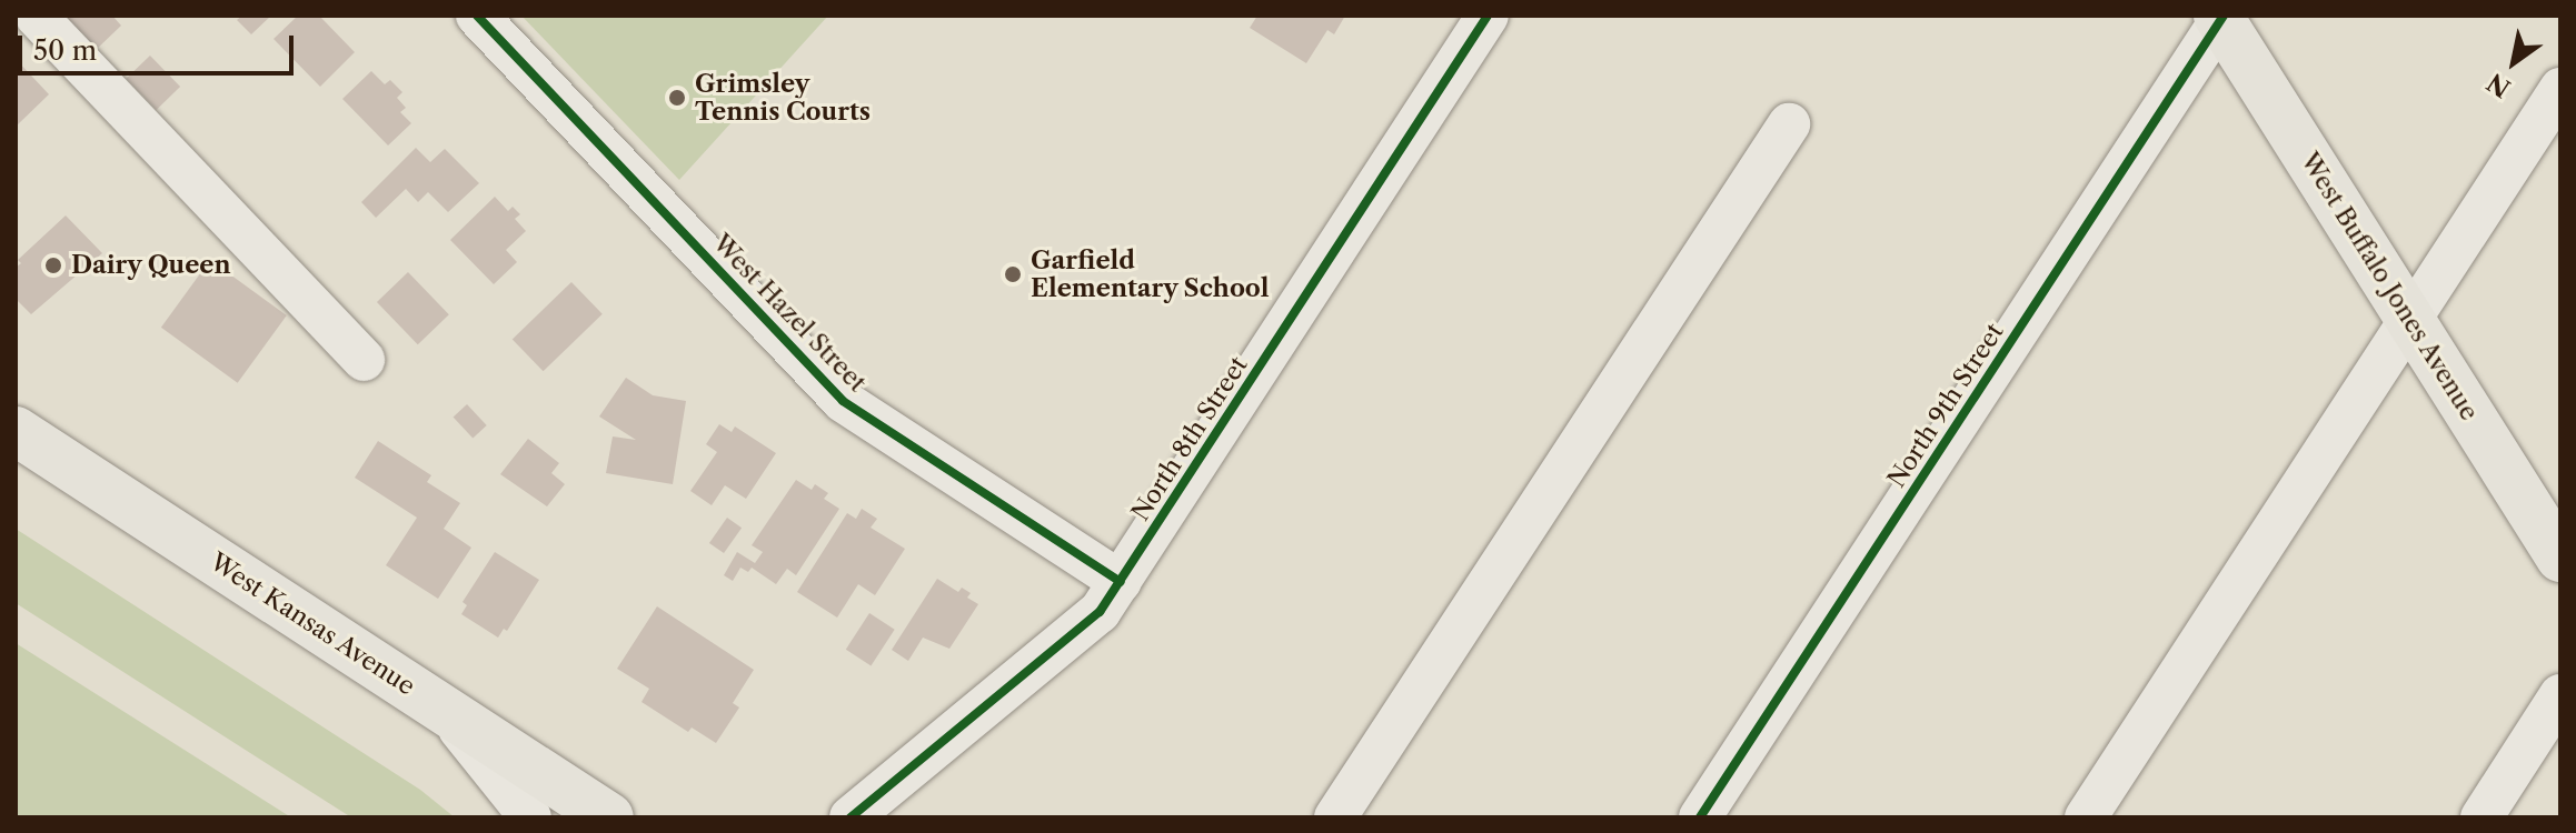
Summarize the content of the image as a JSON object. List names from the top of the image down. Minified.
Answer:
{"streets":{"main road":["West Buffalo Jones Avenue","West Kansas Avenue"],"street":["West Hazel Street","North 9th Street","North 8th Street"]},"crossings":[["West Buffalo Jones Avenue","North 9th Street"],["West Hazel Street","North 8th Street"]],"places":["Grimsley Tennis Courts","Dairy Queen","Garfield Elementary School"],"scale_bar":"50 m","north":"bottom left"}
